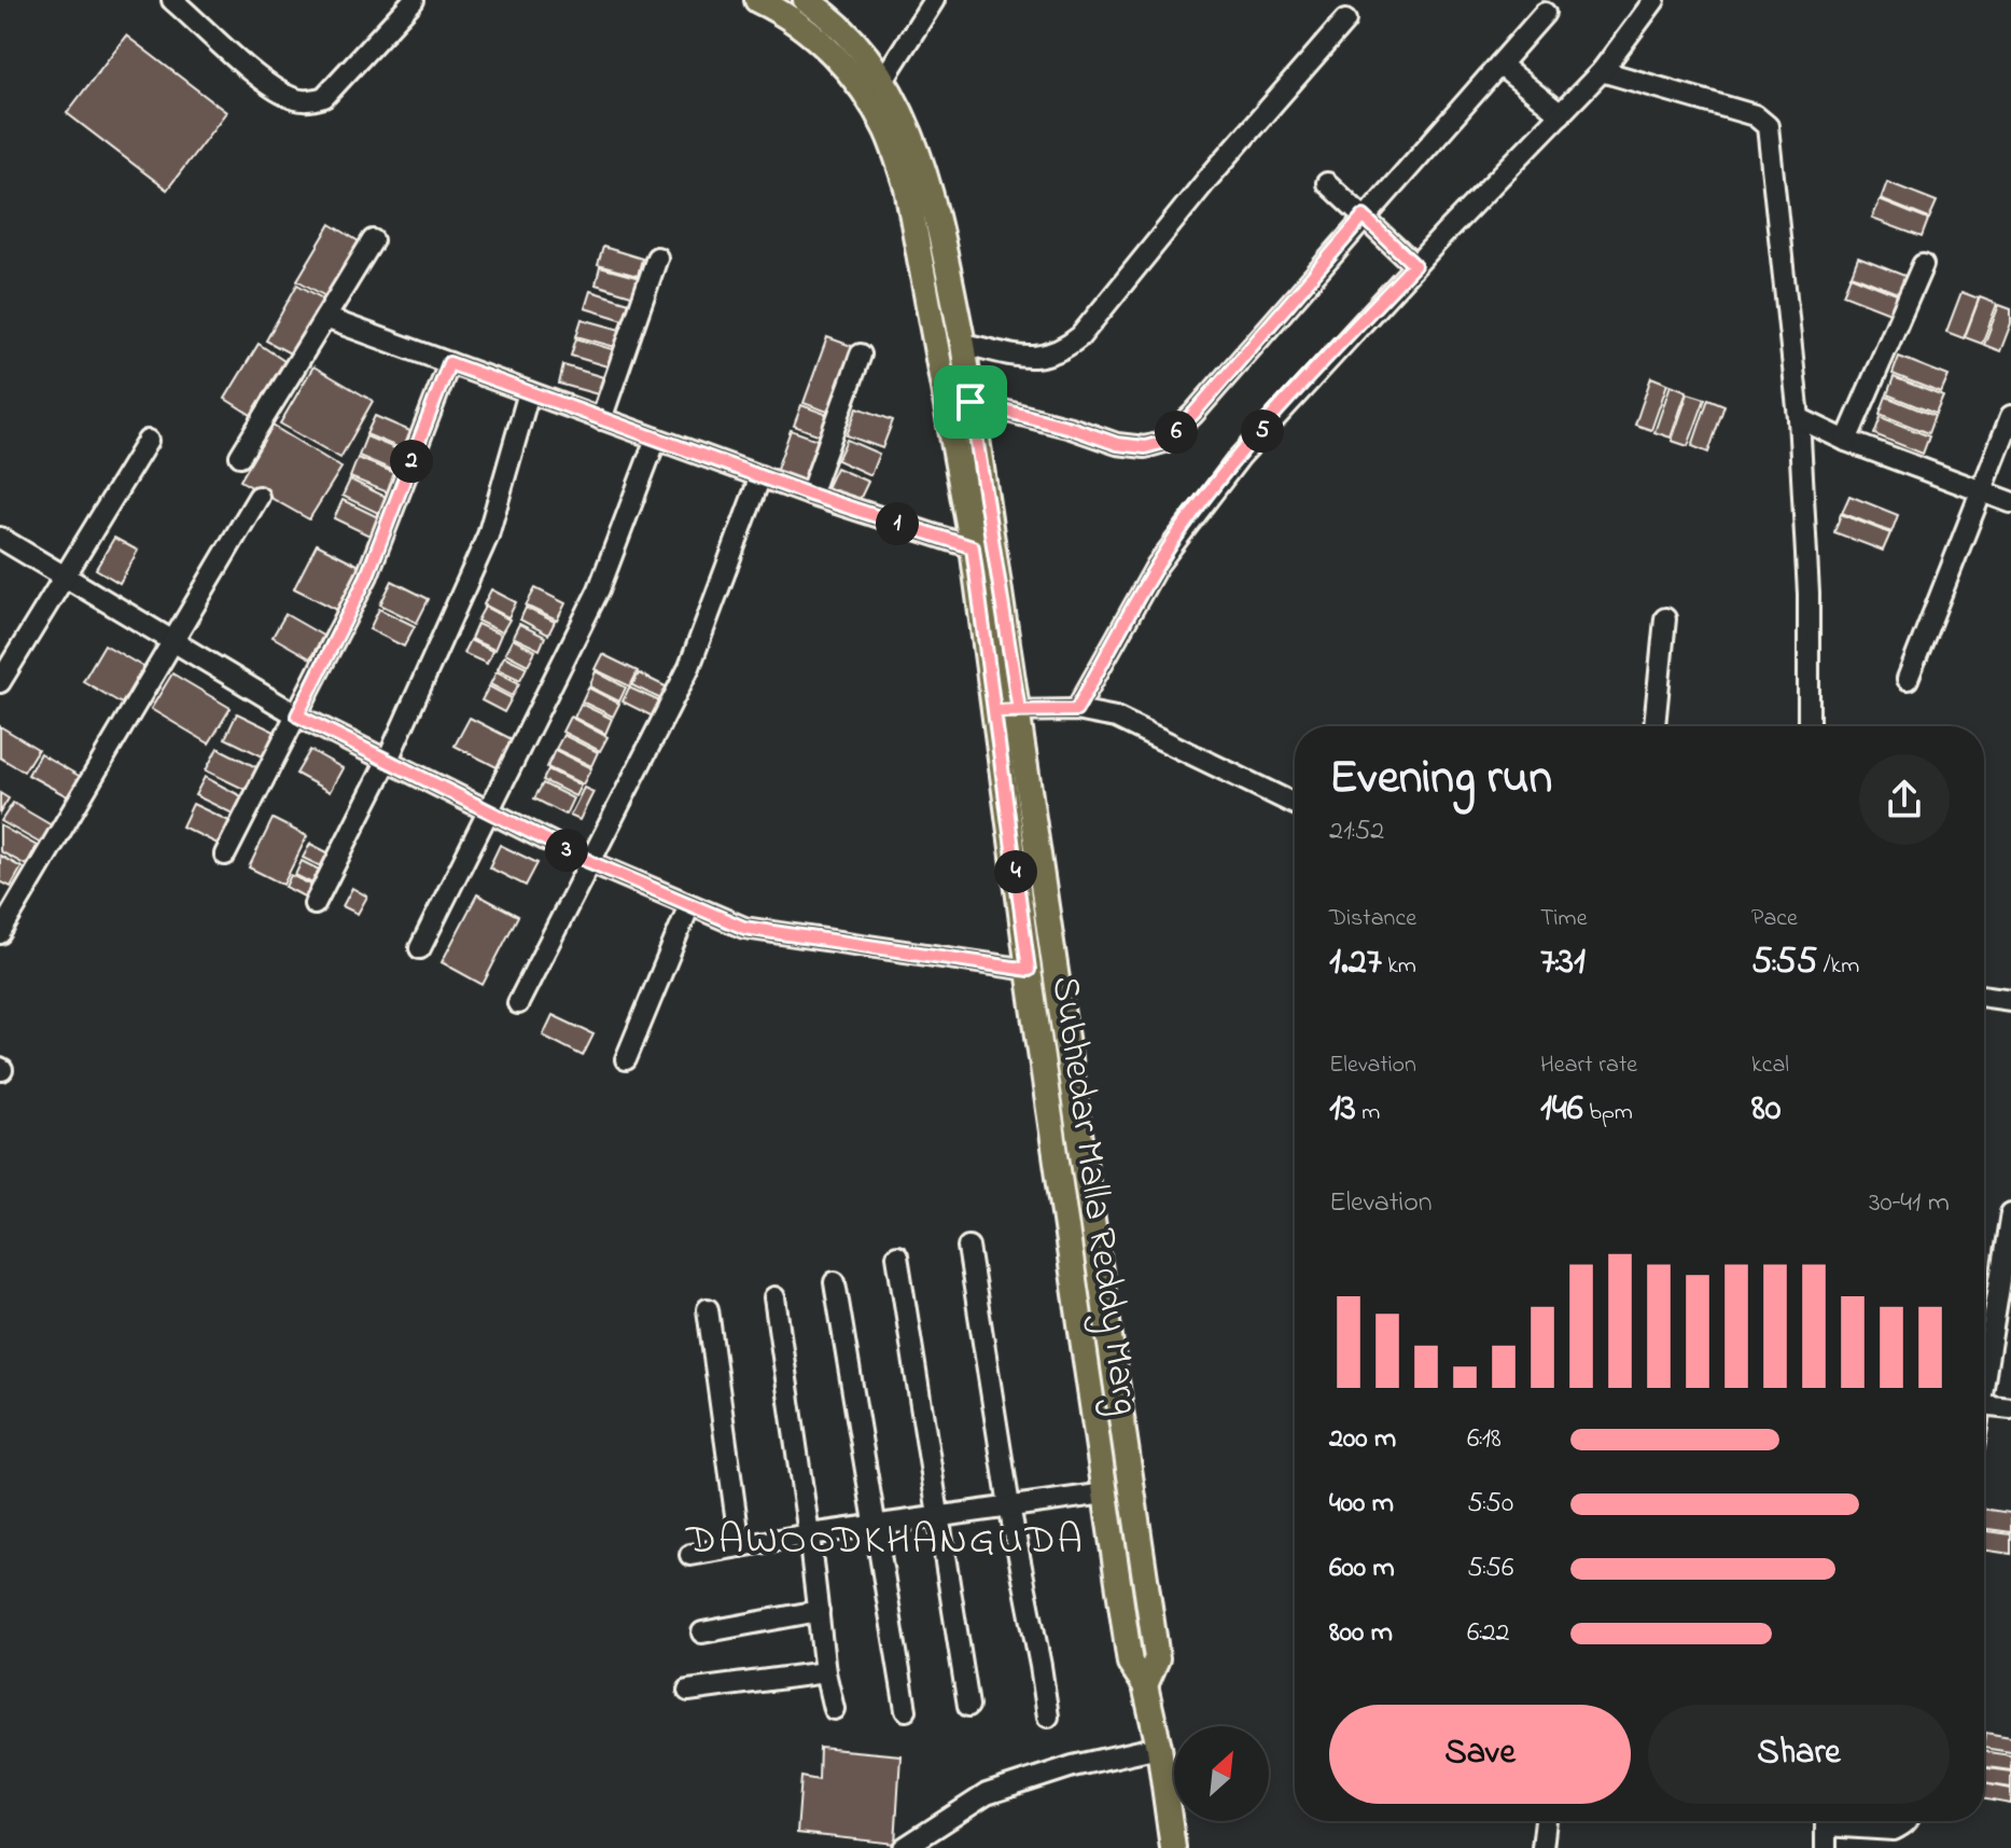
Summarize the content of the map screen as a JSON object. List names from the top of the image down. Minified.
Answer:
{"streets":{"main road":["Subhedar Malla Reddy Marg"]},"districts":["DAWOODKHANGUDA"],"north":"top right","page":{"pins":["5","6","2","1","3","4"],"heading":["Evening run","21:52"],"stats":[["Distance","1.27 km"],["Time","7:31"],["Pace","5:55 /km"],["Elevation","13 m"],["Heart rate","146 bpm"],["kcal","80"]],"chart":["Elevation","30–41 m"],"list":[{"name":"200 m","note":"6:18"},{"name":"400 m","note":"5:50"},{"name":"600 m","note":"5:56"},{"name":"800 m","note":"6:22"}],"buttons":["Save","Share"]}}
